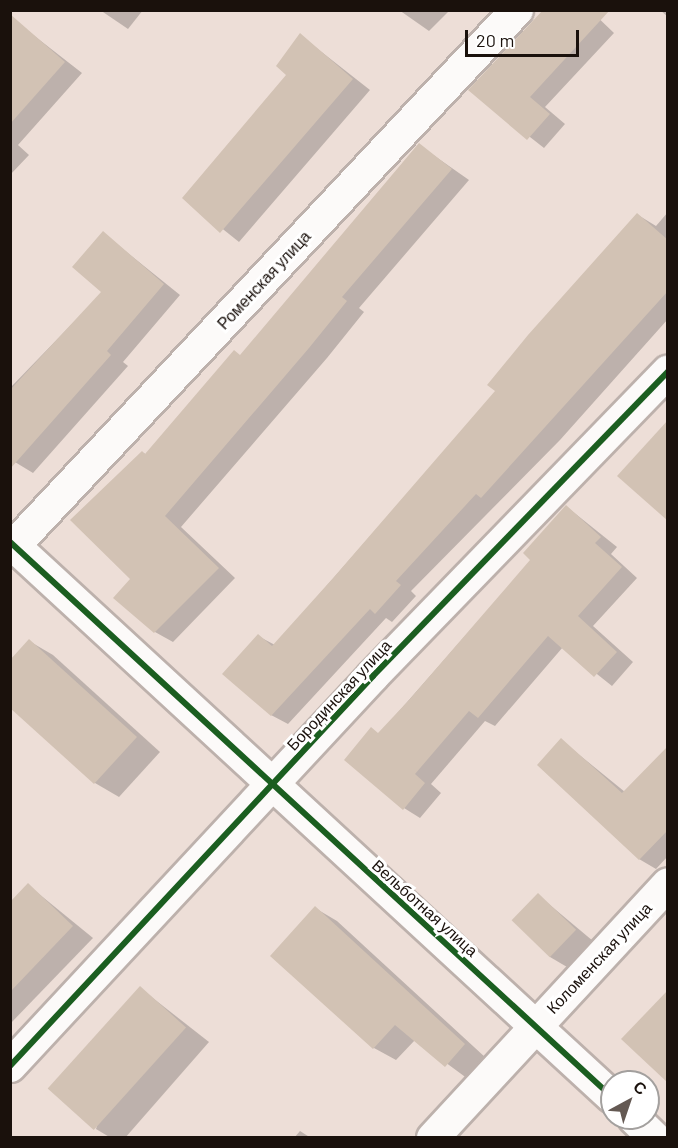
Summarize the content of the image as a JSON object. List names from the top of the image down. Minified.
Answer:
{"streets":{"street":["Роменская улица","Бородинская улица","Вельботная улица","Коломенская улица"]},"crossings":[["Роменская улица","Вельботная улица"],["Бородинская улица","Вельботная улица"],["Вельботная улица","Коломенская улица"]],"scale_bar":"20 m","north":"top right"}
